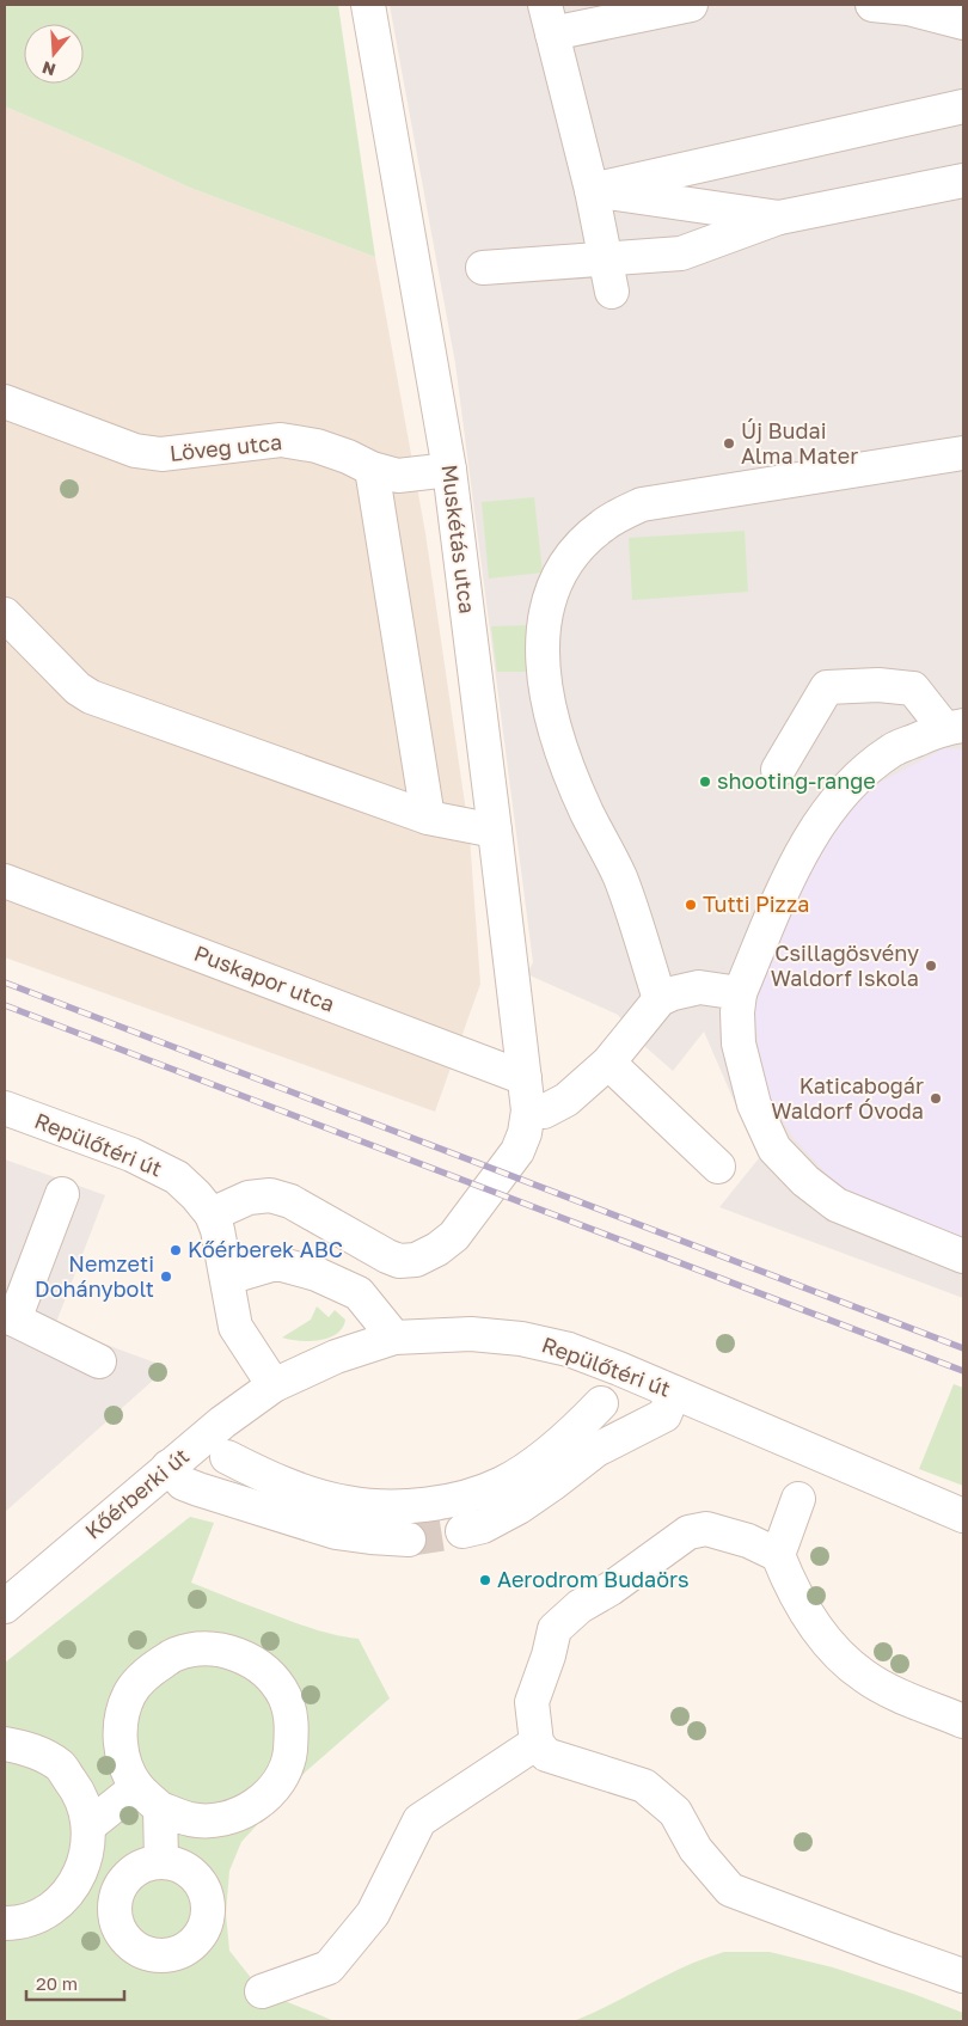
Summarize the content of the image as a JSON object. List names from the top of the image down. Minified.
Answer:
{"streets":{"street":["Löveg utca","Muskétás utca","Puskapor utca","Repülőtéri út","Kőérberki út"]},"crossings":[["Löveg utca","Muskétás utca"],["Muskétás utca","Puskapor utca"],["Repülőtéri út","Kőérberki út"]],"places":["Új Budai Alma Mater","shooting-range","Tutti Pizza","Csillagösvény Waldorf Iskola","Katicabogár Waldorf Óvoda","Kőérberek ABC","Nemzeti Dohánybolt","Aerodrom Budaörs"],"scale_bar":"20 m","north":"bottom"}
